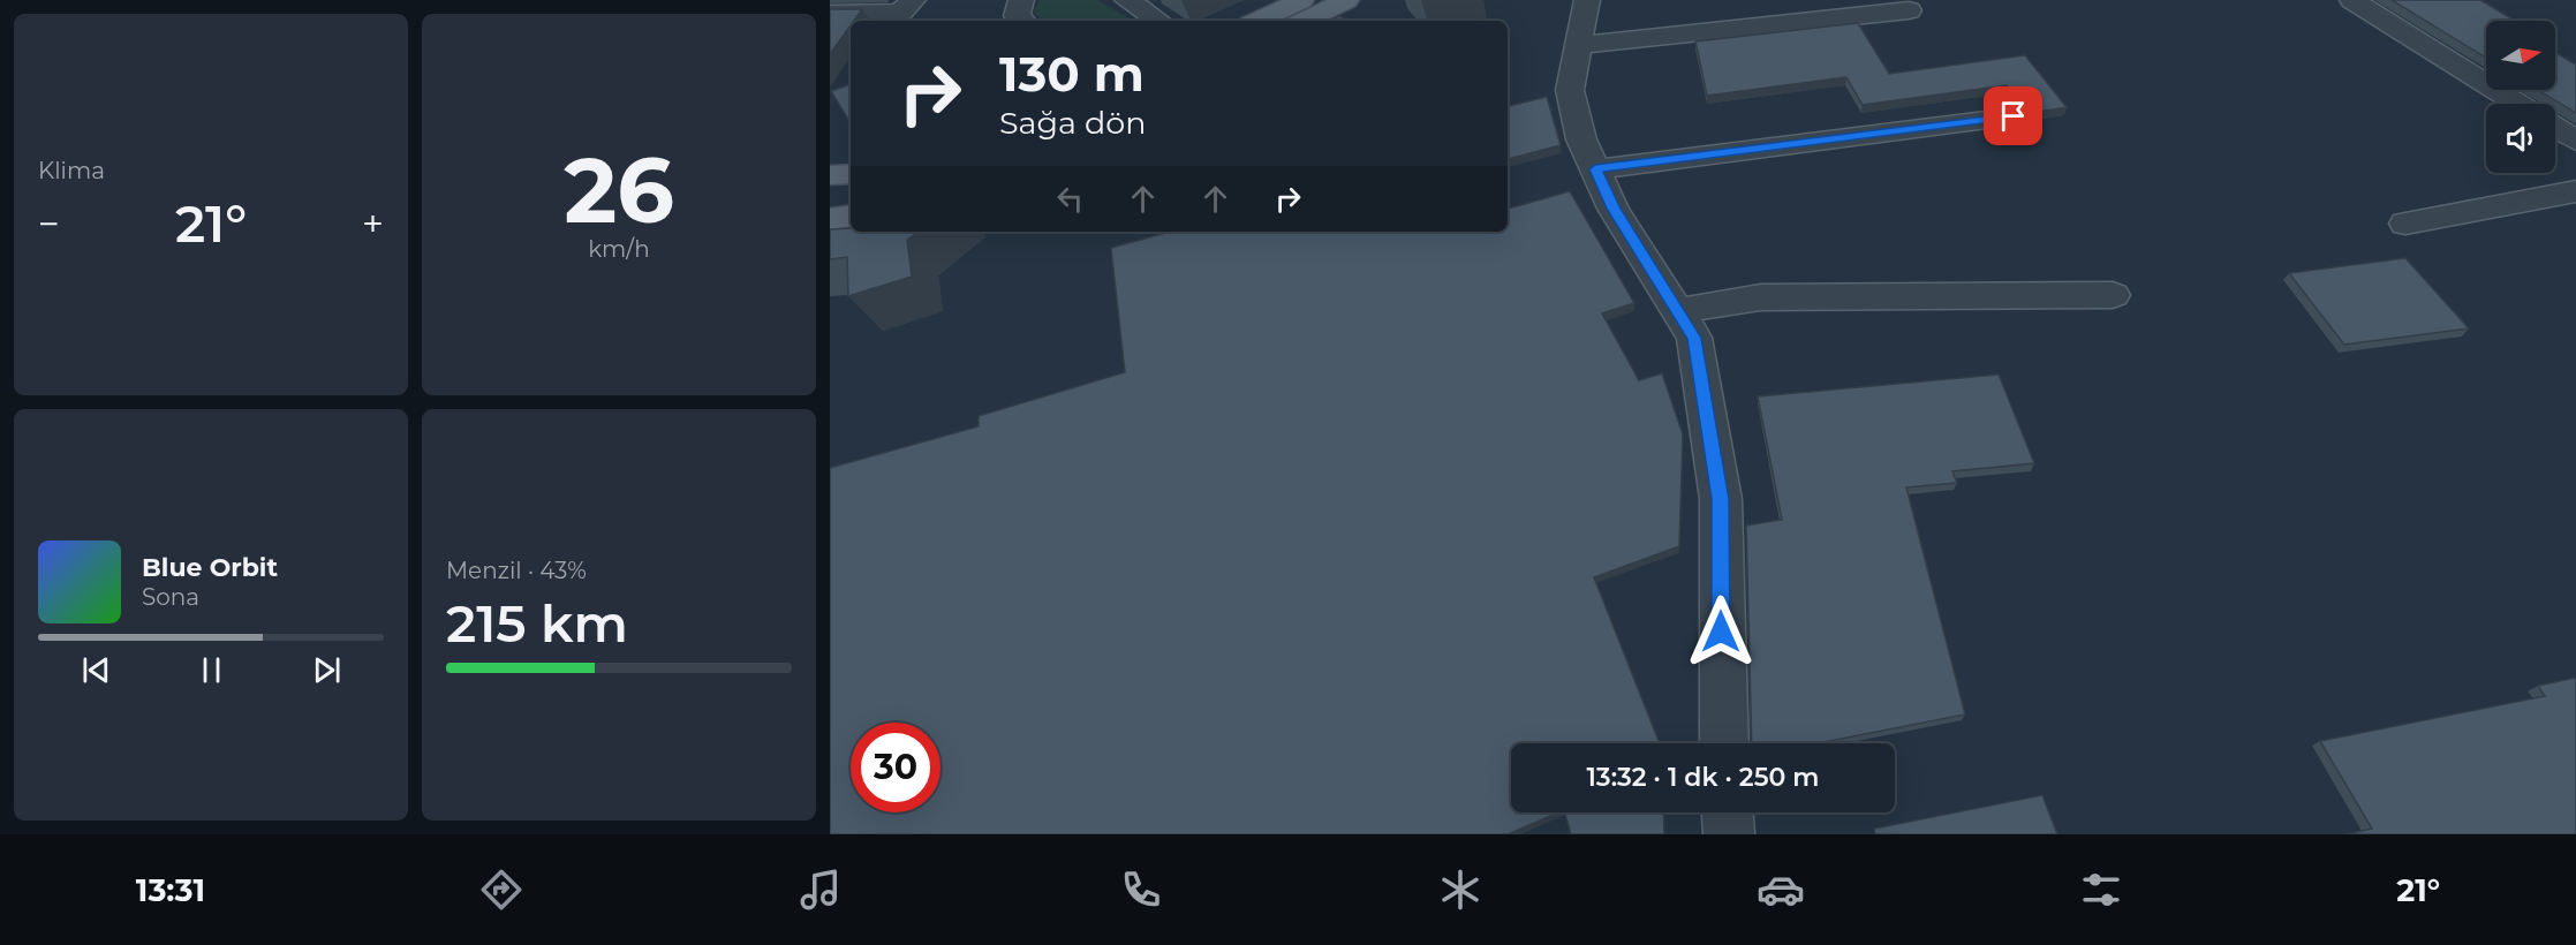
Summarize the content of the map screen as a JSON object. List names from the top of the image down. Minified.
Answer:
{"north":"right","page":{"tile":["Klima",["26","km/h"],["Menzil · 43%","215 km"]],"turn":["130 m","Sağa dön"],"heat":["−","21°","+"],"song":["Blue Orbit","Sona"],"limit":"30","trip":"13:32 · 1 dk · 250 m","tabs":["13:31","21°"]}}
